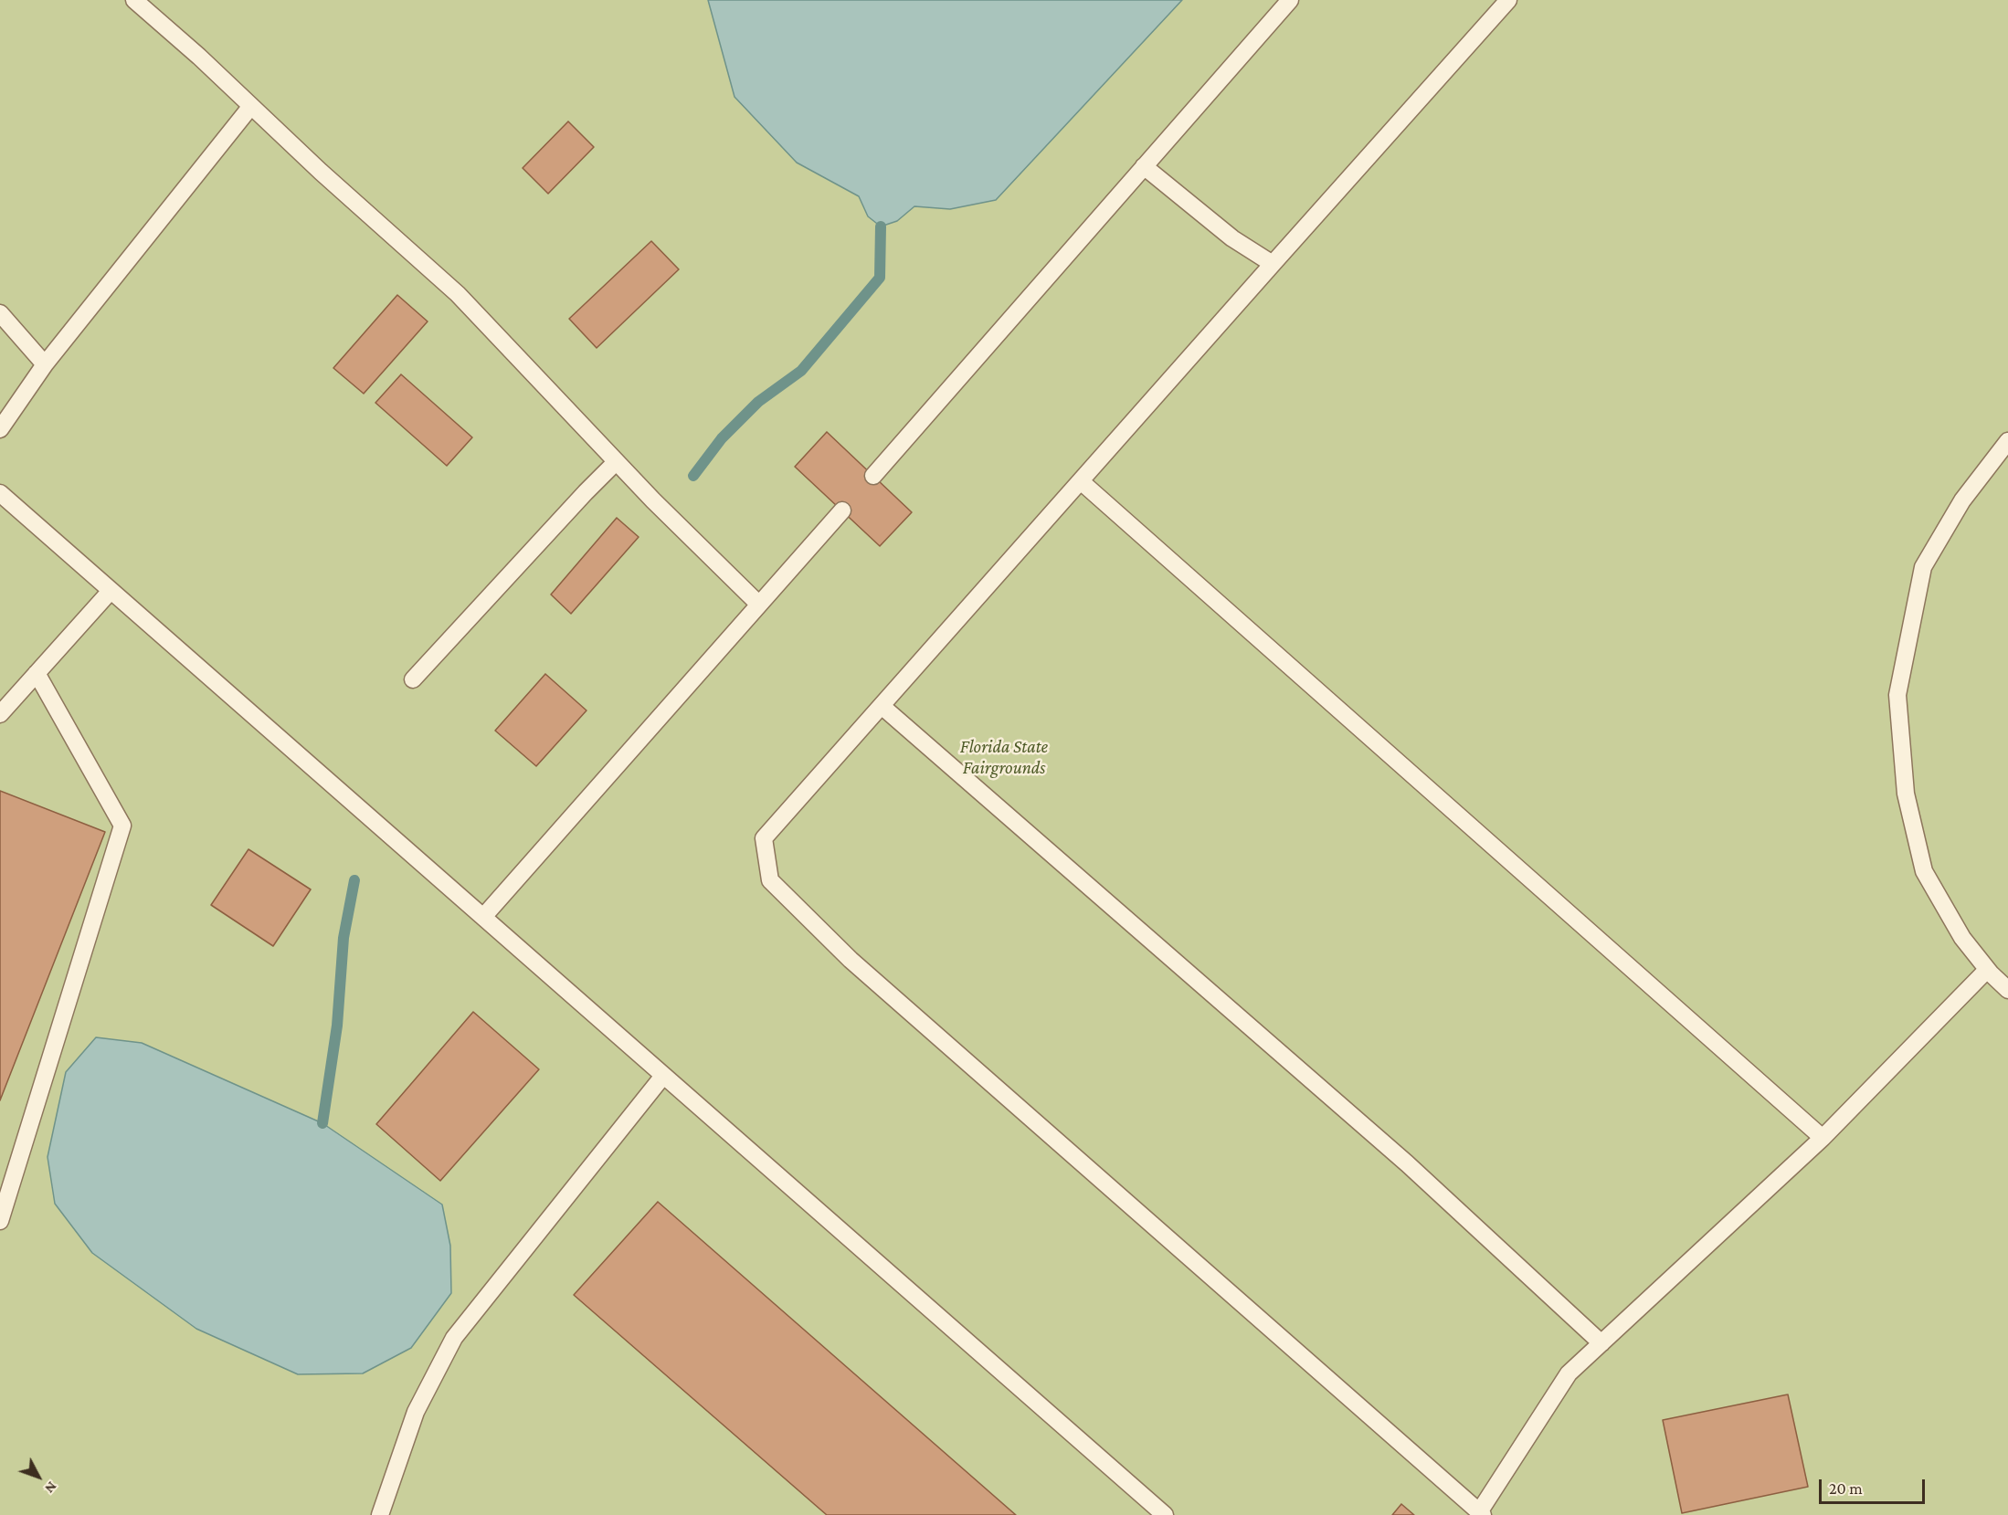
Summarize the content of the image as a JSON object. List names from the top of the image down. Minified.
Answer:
{"parks":["Florida State Fairgrounds"],"scale_bar":"20 m","north":"bottom right"}
